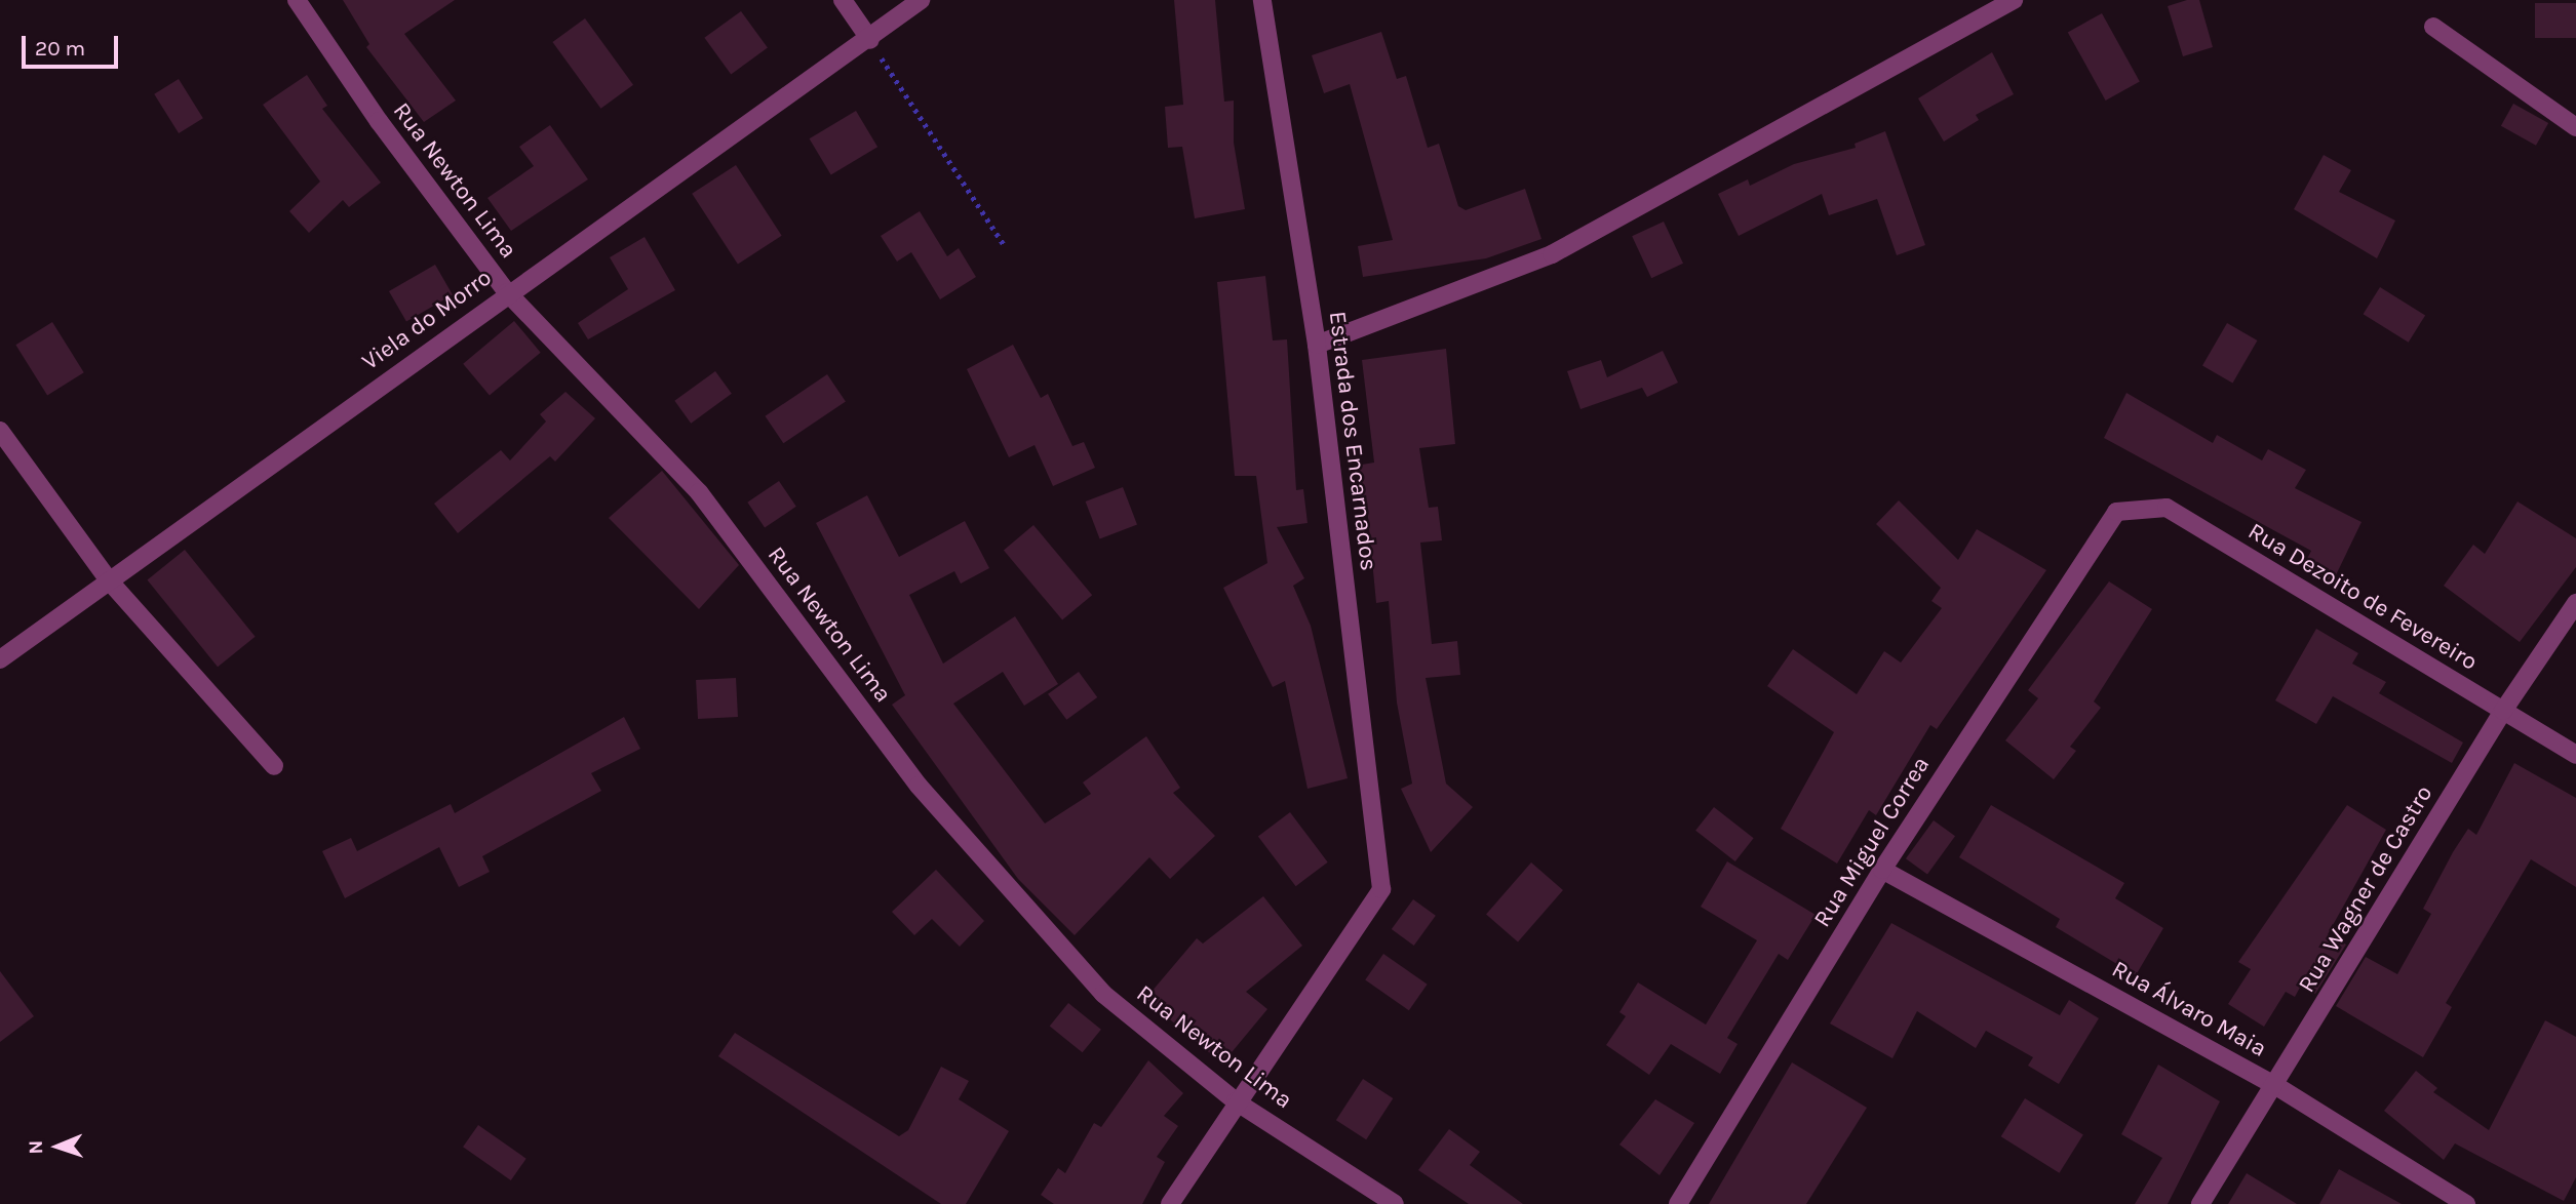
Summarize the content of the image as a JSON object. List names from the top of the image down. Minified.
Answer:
{"streets":{"street":["Rua Newton Lima","Viela do Morro","Estrada dos Encarnados","Rua Dezoito de Fevereiro","Rua Miguel Correa","Rua Wagner de Castro","Rua Álvaro Maia"]},"crossings":[["Rua Newton Lima","Viela do Morro"],["Rua Newton Lima","Estrada dos Encarnados"],["Rua Dezoito de Fevereiro","Rua Miguel Correa"],["Rua Dezoito de Fevereiro","Rua Wagner de Castro"],["Rua Miguel Correa","Rua Álvaro Maia"],["Rua Wagner de Castro","Rua Álvaro Maia"]],"scale_bar":"20 m","north":"left"}
